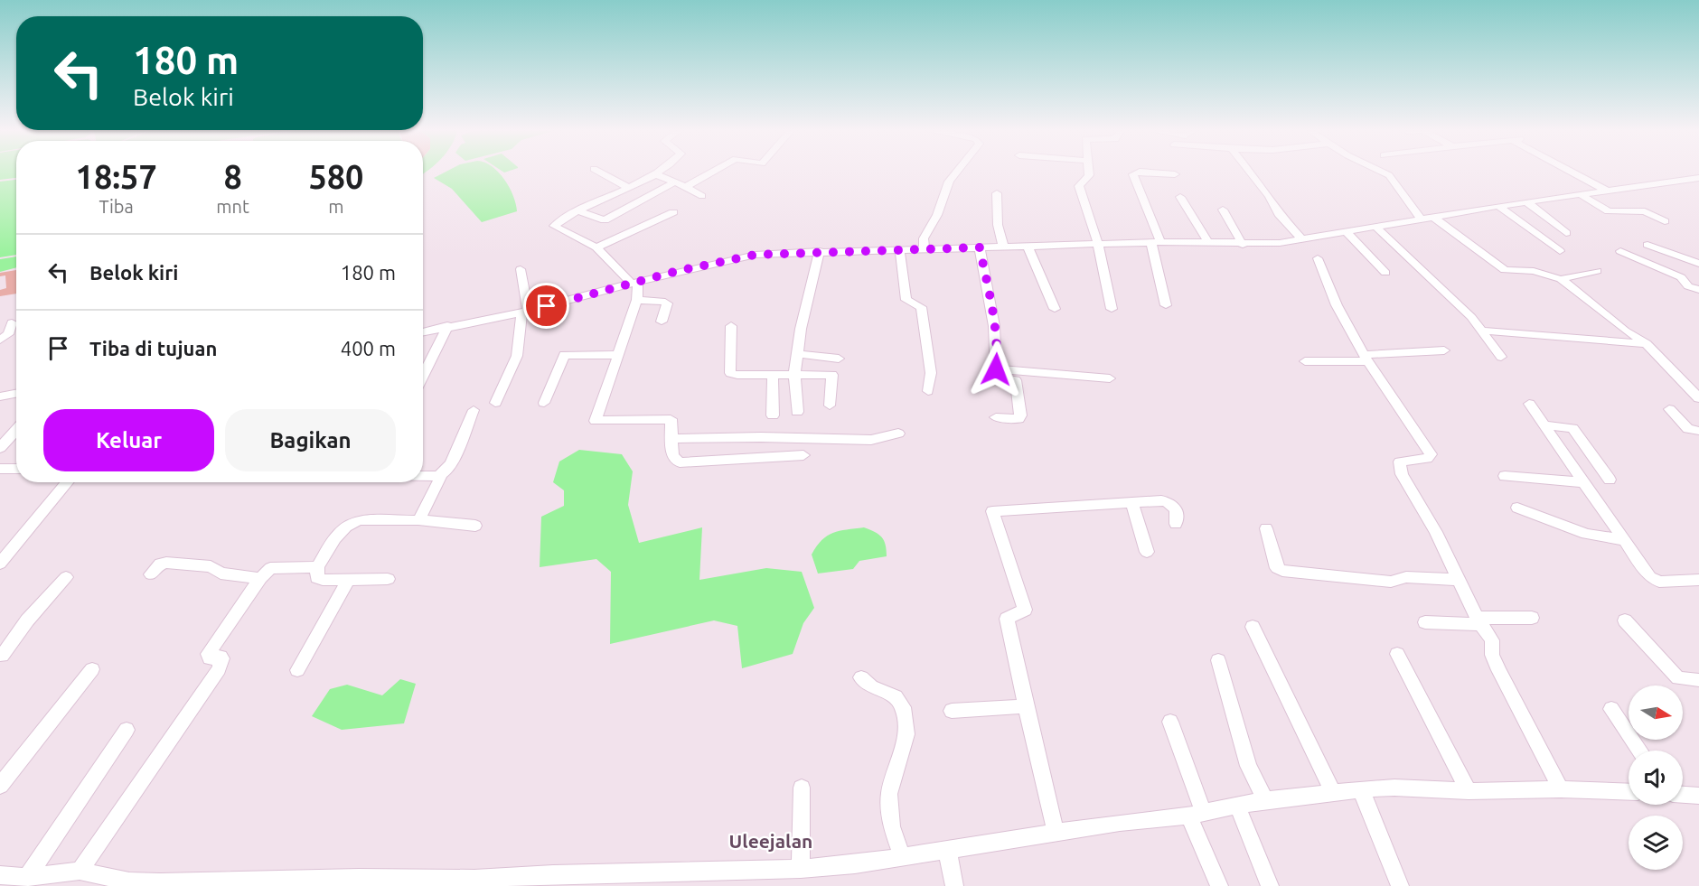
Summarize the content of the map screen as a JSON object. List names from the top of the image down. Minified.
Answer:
{"districts":["Uleejalan"],"north":"right","page":{"turn":["180 m","Belok kiri"],"eta":["18:57","Tiba","8","mnt","580","m"],"list":[{"name":"Belok kiri","value":"180 m"},{"name":"Tiba di tujuan","value":"400 m"}],"buttons":["Keluar","Bagikan"]}}
